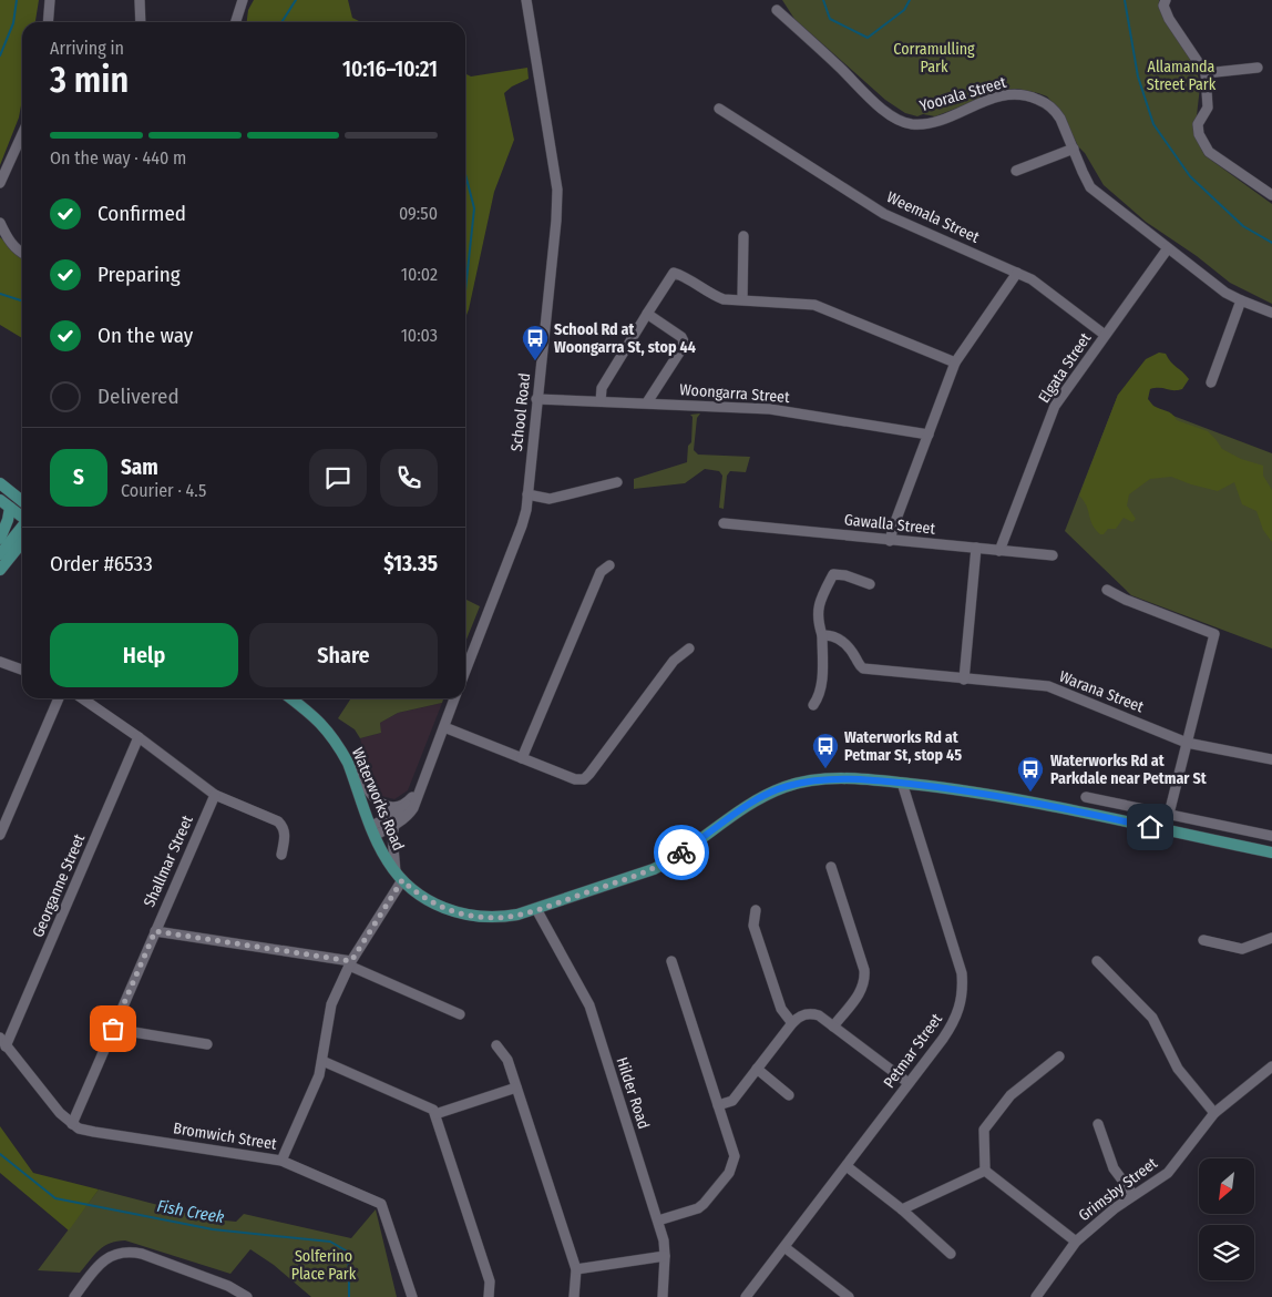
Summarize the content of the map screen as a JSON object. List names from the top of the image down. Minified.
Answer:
{"streets":{"main road":["Waterworks Road"],"street":["Yoorala Street","Weemala Street","Elgata Street","Woongarra Street","School Road","Gawalla Street","Warana Street","Shallmar Street","Georganne Street","Petmar Street","Hilder Road","Bromwich Street","Grimsby Street"]},"crossings":[["Yoorala Street","Elgata Street"],["Weemala Street","Elgata Street"],["Elgata Street","Gawalla Street"],["Woongarra Street","School Road"],["Waterworks Road","Petmar Street"],["Waterworks Road","Hilder Road"],["Shallmar Street","Bromwich Street"],["Georganne Street","Bromwich Street"]],"water":["Fish Creek"],"parks":["Corramulling Park","Allamanda Street Park","Solferino Place Park"],"places":{"bus stop":["School Rd at Woongarra St, stop 44","Waterworks Rd at Petmar St, stop 45","Waterworks Rd at Parkdale near Petmar St"]},"north":"bottom left","page":{"heading":["3 min","Arriving in","10:16–10:21"],"panel":["Sam","Courier · 4.5","Order #6533","$13.35"],"bar":"On the way · 440 m","list":[["Confirmed","09:50"],["Preparing","10:02"],["On the way","10:03"],"Delivered"],"round":"S","buttons":["Help","Share"]}}
